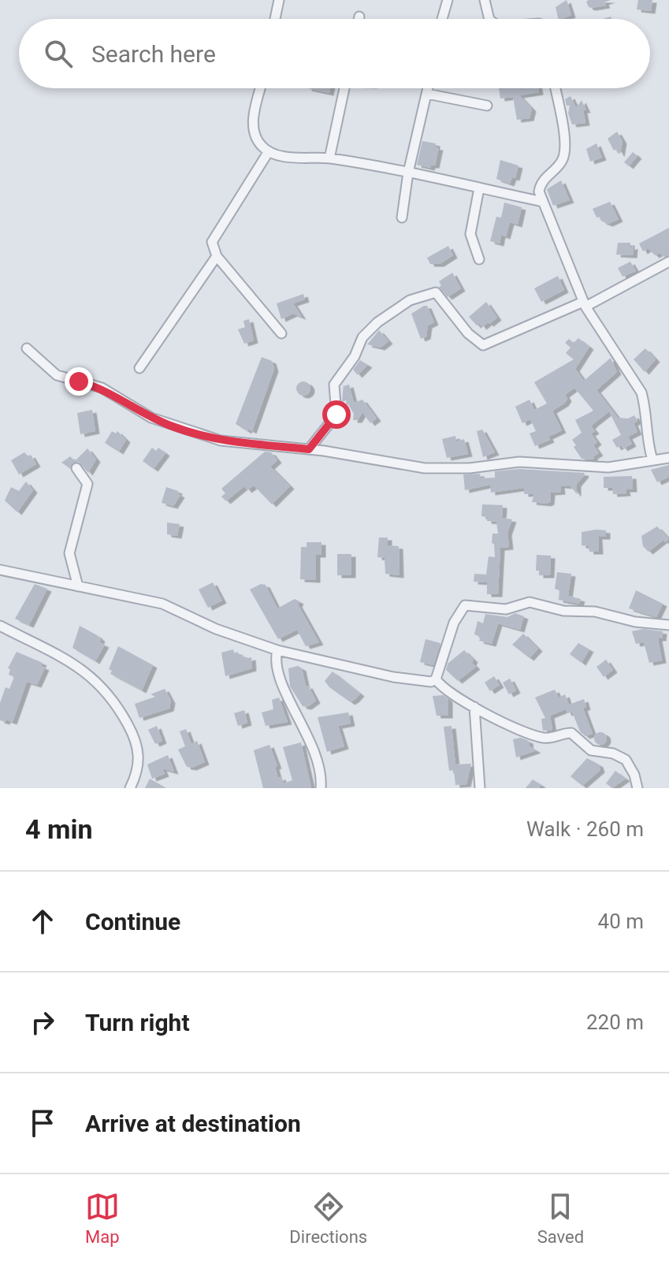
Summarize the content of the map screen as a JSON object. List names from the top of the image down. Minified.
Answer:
{"page":{"search":"Search here","heading":["4 min","Walk · 260 m"],"list":[["Continue","40 m"],["Turn right","220 m"],"Arrive at destination"],"nav":["Map","Directions","Saved"]}}
